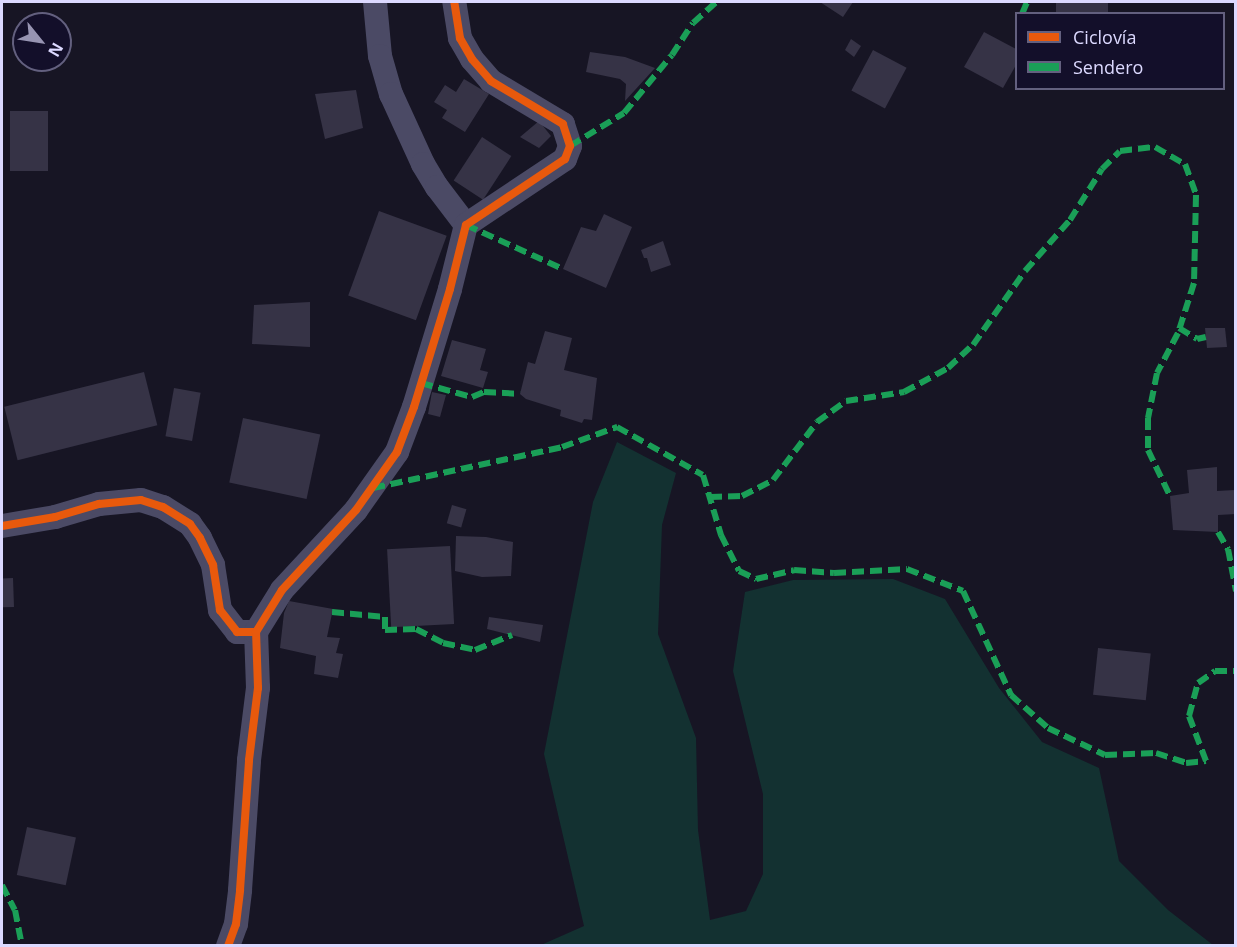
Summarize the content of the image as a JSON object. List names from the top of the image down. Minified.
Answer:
{"legend":["Ciclovía","Sendero"],"north":"bottom right"}
